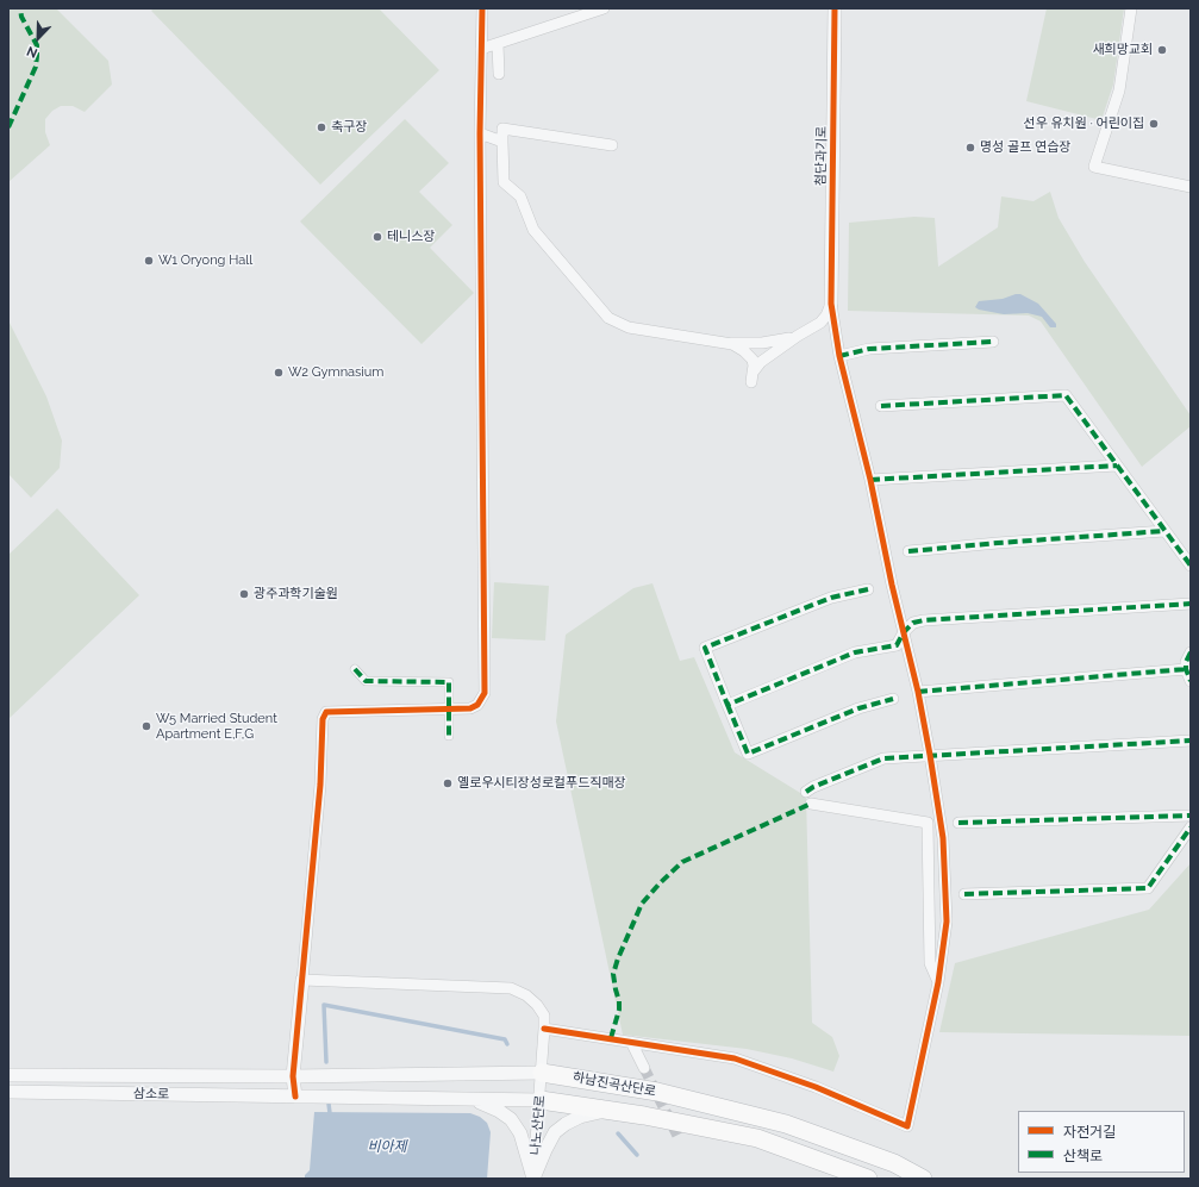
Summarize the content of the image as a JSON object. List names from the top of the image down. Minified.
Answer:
{"streets":{"highway":["하남진곡산단로"],"street":["첨단과기로","삼소로","나노산단로"]},"crossings":[["하남진곡산단로","삼소로"],["하남진곡산단로","나노산단로"]],"water":["비아제"],"places":["새희망교회","선우 유치원 · 어린이집","축구장","명성 골프 연습장","테니스장","W1 Oryong Hall","W2 Gymnasium","광주과학기술원","W5 Married Student Apartment E,F,G","옐로우시티장성로컬푸드직매장"],"legend":["자전거길","산책로"],"north":"bottom left"}
